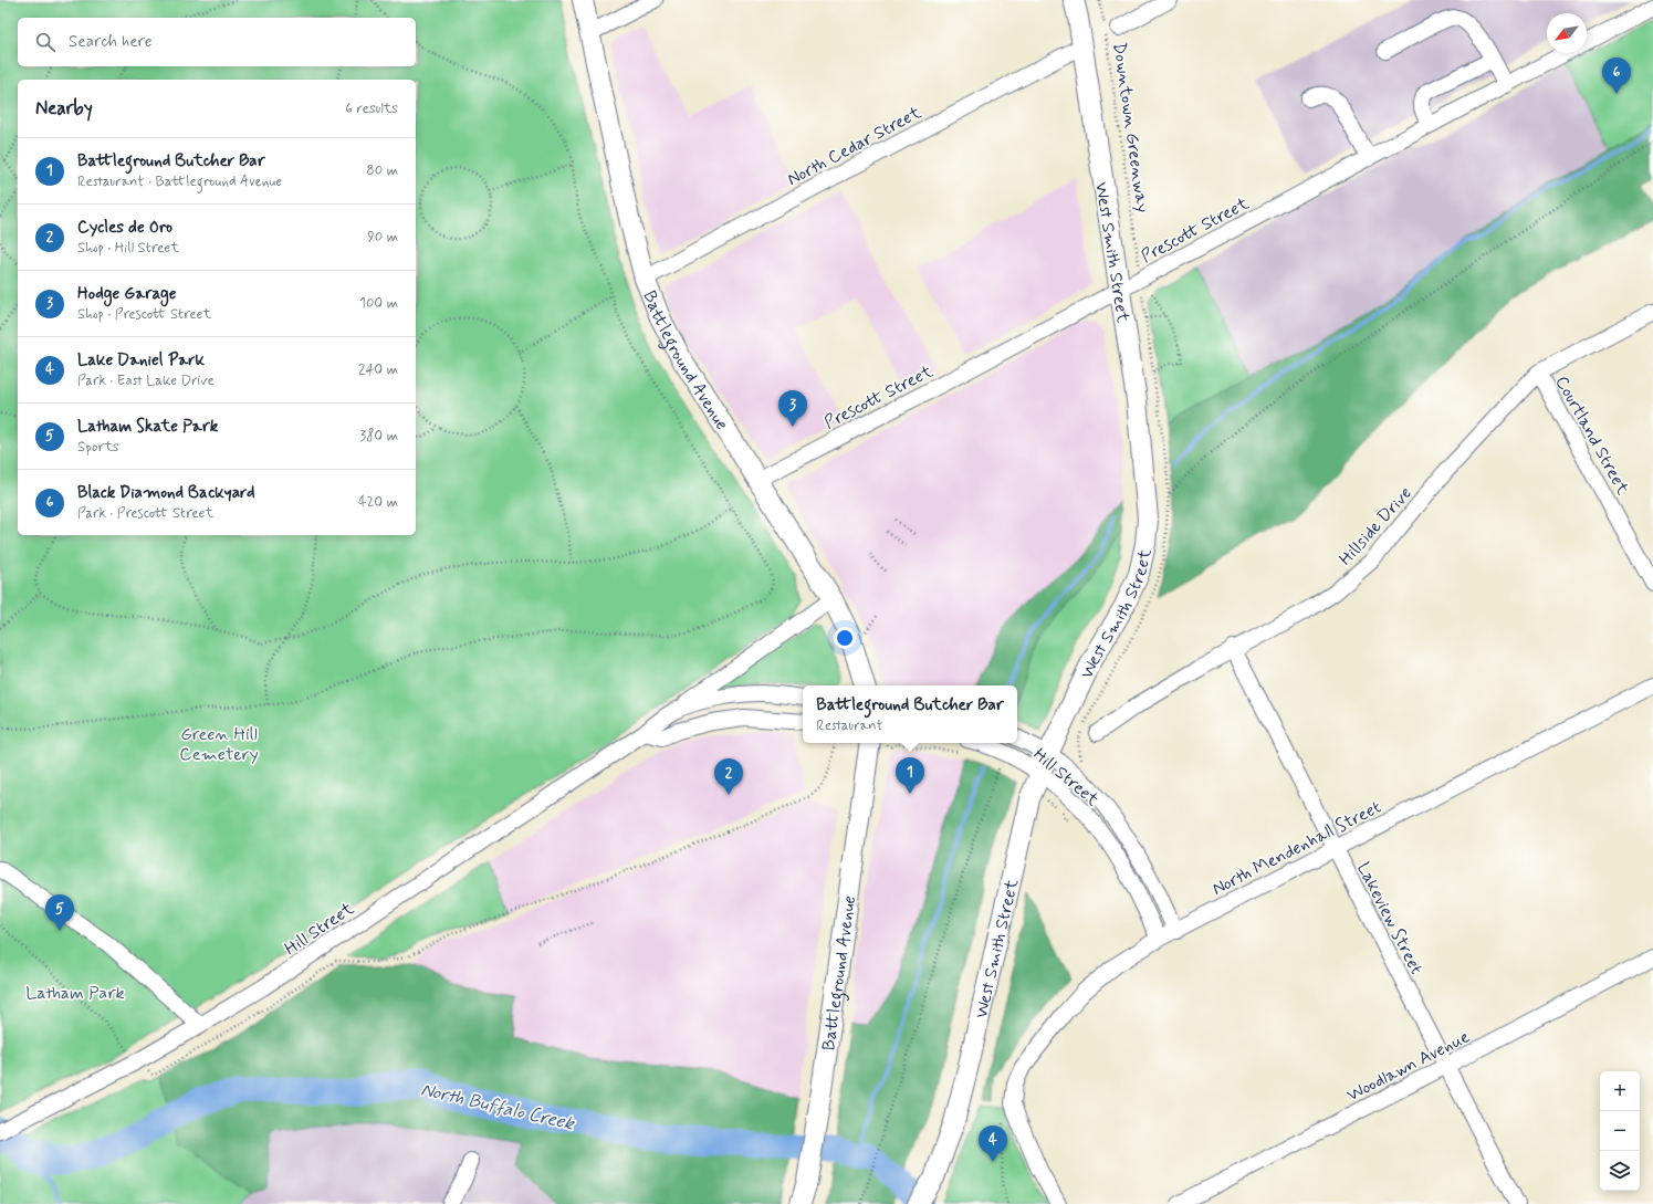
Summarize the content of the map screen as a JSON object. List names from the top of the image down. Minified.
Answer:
{"streets":{"main road":["West Smith Street","Battleground Avenue"],"street":["North Cedar Street","Prescott Street","Courtland Street","Hillside Drive","Hill Street","North Mendenhall Street","Lakeview Street","Woodlawn Avenue"],"path":["Downtown Greenway"]},"crossings":[["North Cedar Street","West Smith Street"],["North Cedar Street","Battleground Avenue"],["Prescott Street","West Smith Street"],["Prescott Street","Battleground Avenue"],["West Smith Street","Hill Street"],["Battleground Avenue","Hill Street"],["Courtland Street","Hillside Drive"],["Hillside Drive","Lakeview Street"],["Hill Street","North Mendenhall Street"],["North Mendenhall Street","Lakeview Street"],["Lakeview Street","Woodlawn Avenue"]],"water":["North Buffalo Creek"],"parks":["Green Hill Cemetery","Latham Park"],"north":"bottom left","page":{"search":"Search here","pins":["6","3","1","2","5","4"],"heading":["Nearby","6 results"],"list":[{"mark":"1","name":"Battleground Butcher Bar","note":"Restaurant · Battleground Avenue","value":"80 m"},{"mark":"2","name":"Cycles de Oro","note":"Shop · Hill Street","value":"90 m"},{"mark":"3","name":"Hodge Garage","note":"Shop · Prescott Street","value":"100 m"},{"mark":"4","name":"Lake Daniel Park","note":"Park · East Lake Drive","value":"240 m"},{"mark":"5","name":"Latham Skate Park","note":"Sports","value":"380 m"},{"mark":"6","name":"Black Diamond Backyard","note":"Park · Prescott Street","value":"420 m"}],"popup":["Battleground Butcher Bar","Restaurant"],"map_buttons":["+","−"]}}
